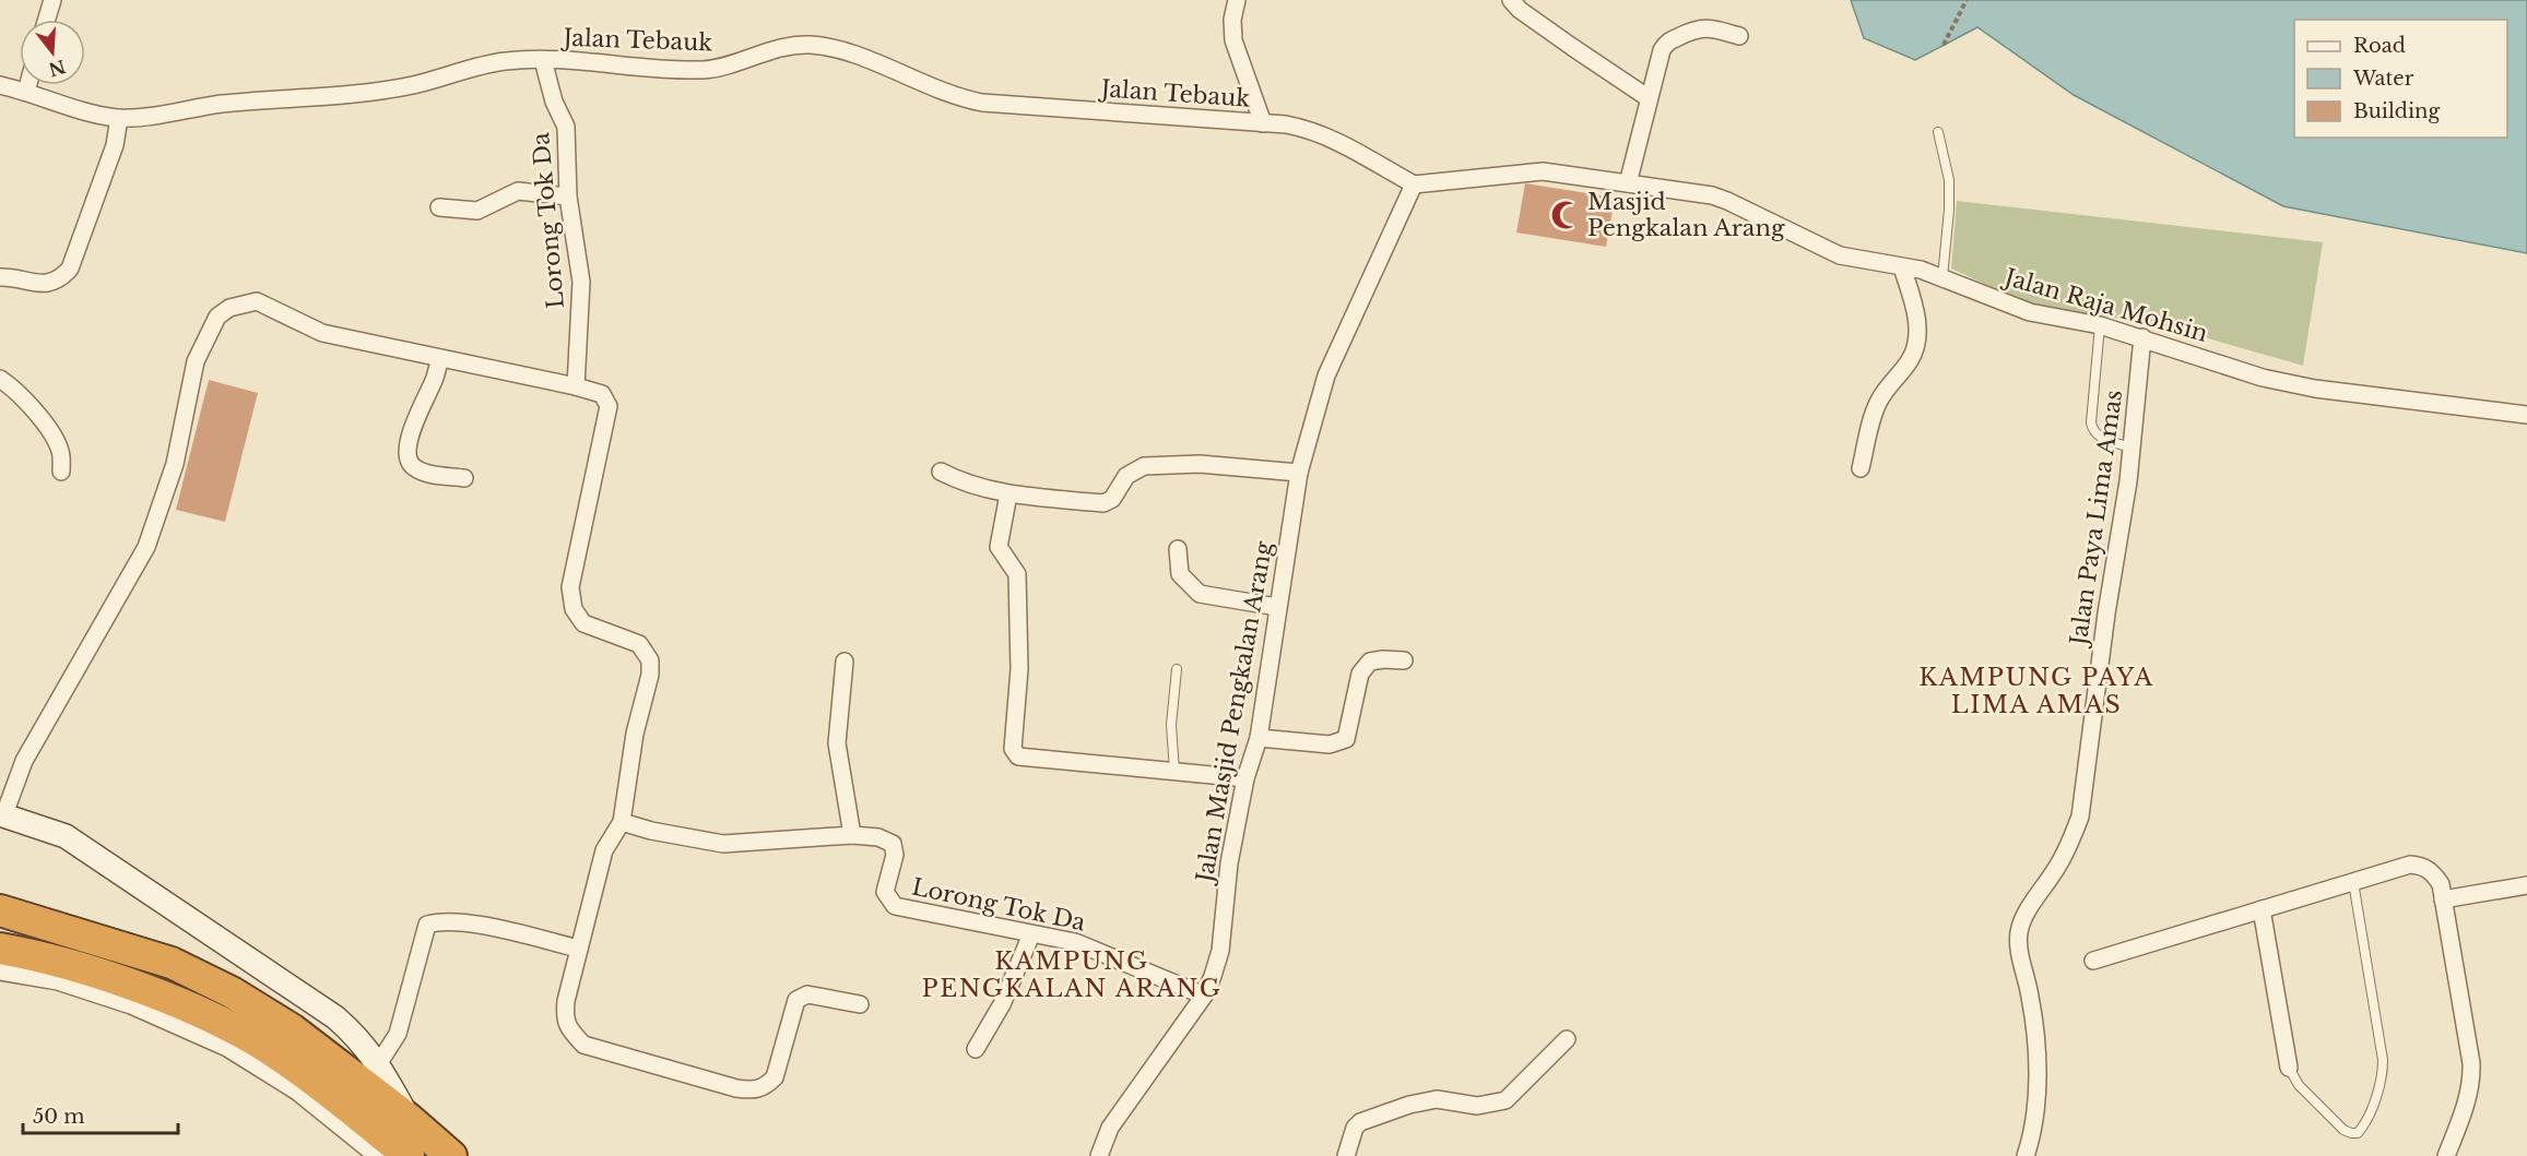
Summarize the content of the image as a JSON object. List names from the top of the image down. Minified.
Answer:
{"streets":{"street":["Jalan Tebauk","Lorong Tok Da","Jalan Raja Mohsin","Jalan Paya Lima Amas","Jalan Masjid Pengkalan Arang"]},"crossings":[["Jalan Tebauk","Lorong Tok Da"],["Jalan Tebauk","Jalan Raja Mohsin"],["Jalan Tebauk","Jalan Masjid Pengkalan Arang"],["Lorong Tok Da","Jalan Masjid Pengkalan Arang"],["Jalan Raja Mohsin","Jalan Paya Lima Amas"],["Jalan Raja Mohsin","Jalan Masjid Pengkalan Arang"]],"districts":["KAMPUNG PAYA LIMA AMAS","KAMPUNG PENGKALAN ARANG"],"places":{"mosque":["Masjid Pengkalan Arang"]},"legend":["Road","Water","Building"],"scale_bar":"50 m","north":"bottom"}
